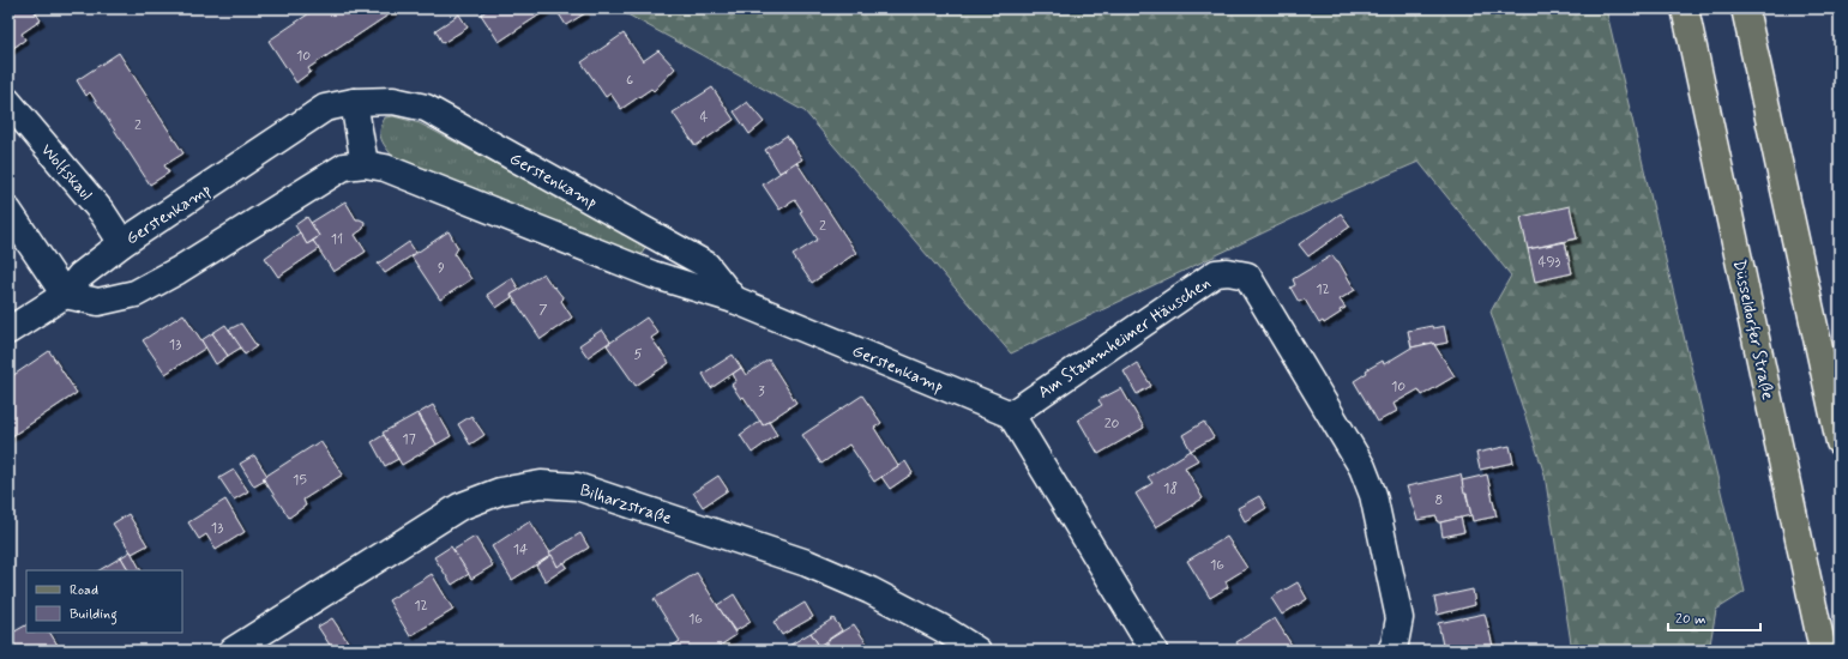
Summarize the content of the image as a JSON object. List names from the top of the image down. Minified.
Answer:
{"streets":{"main road":["Düsseldorfer Straße"],"street":["Wolfskaul","Gerstenkamp","Am Stammheimer Häuschen","Bilharzstraße"]},"crossings":[["Wolfskaul","Gerstenkamp"],["Gerstenkamp","Am Stammheimer Häuschen"]],"house_numbers":["10","6","4","2","2","11","493","9","12","7","13","5","10","3","20","17","15","18","8","13","14","16","12","16"],"legend":["Road","Building"],"scale_bar":"20 m"}
